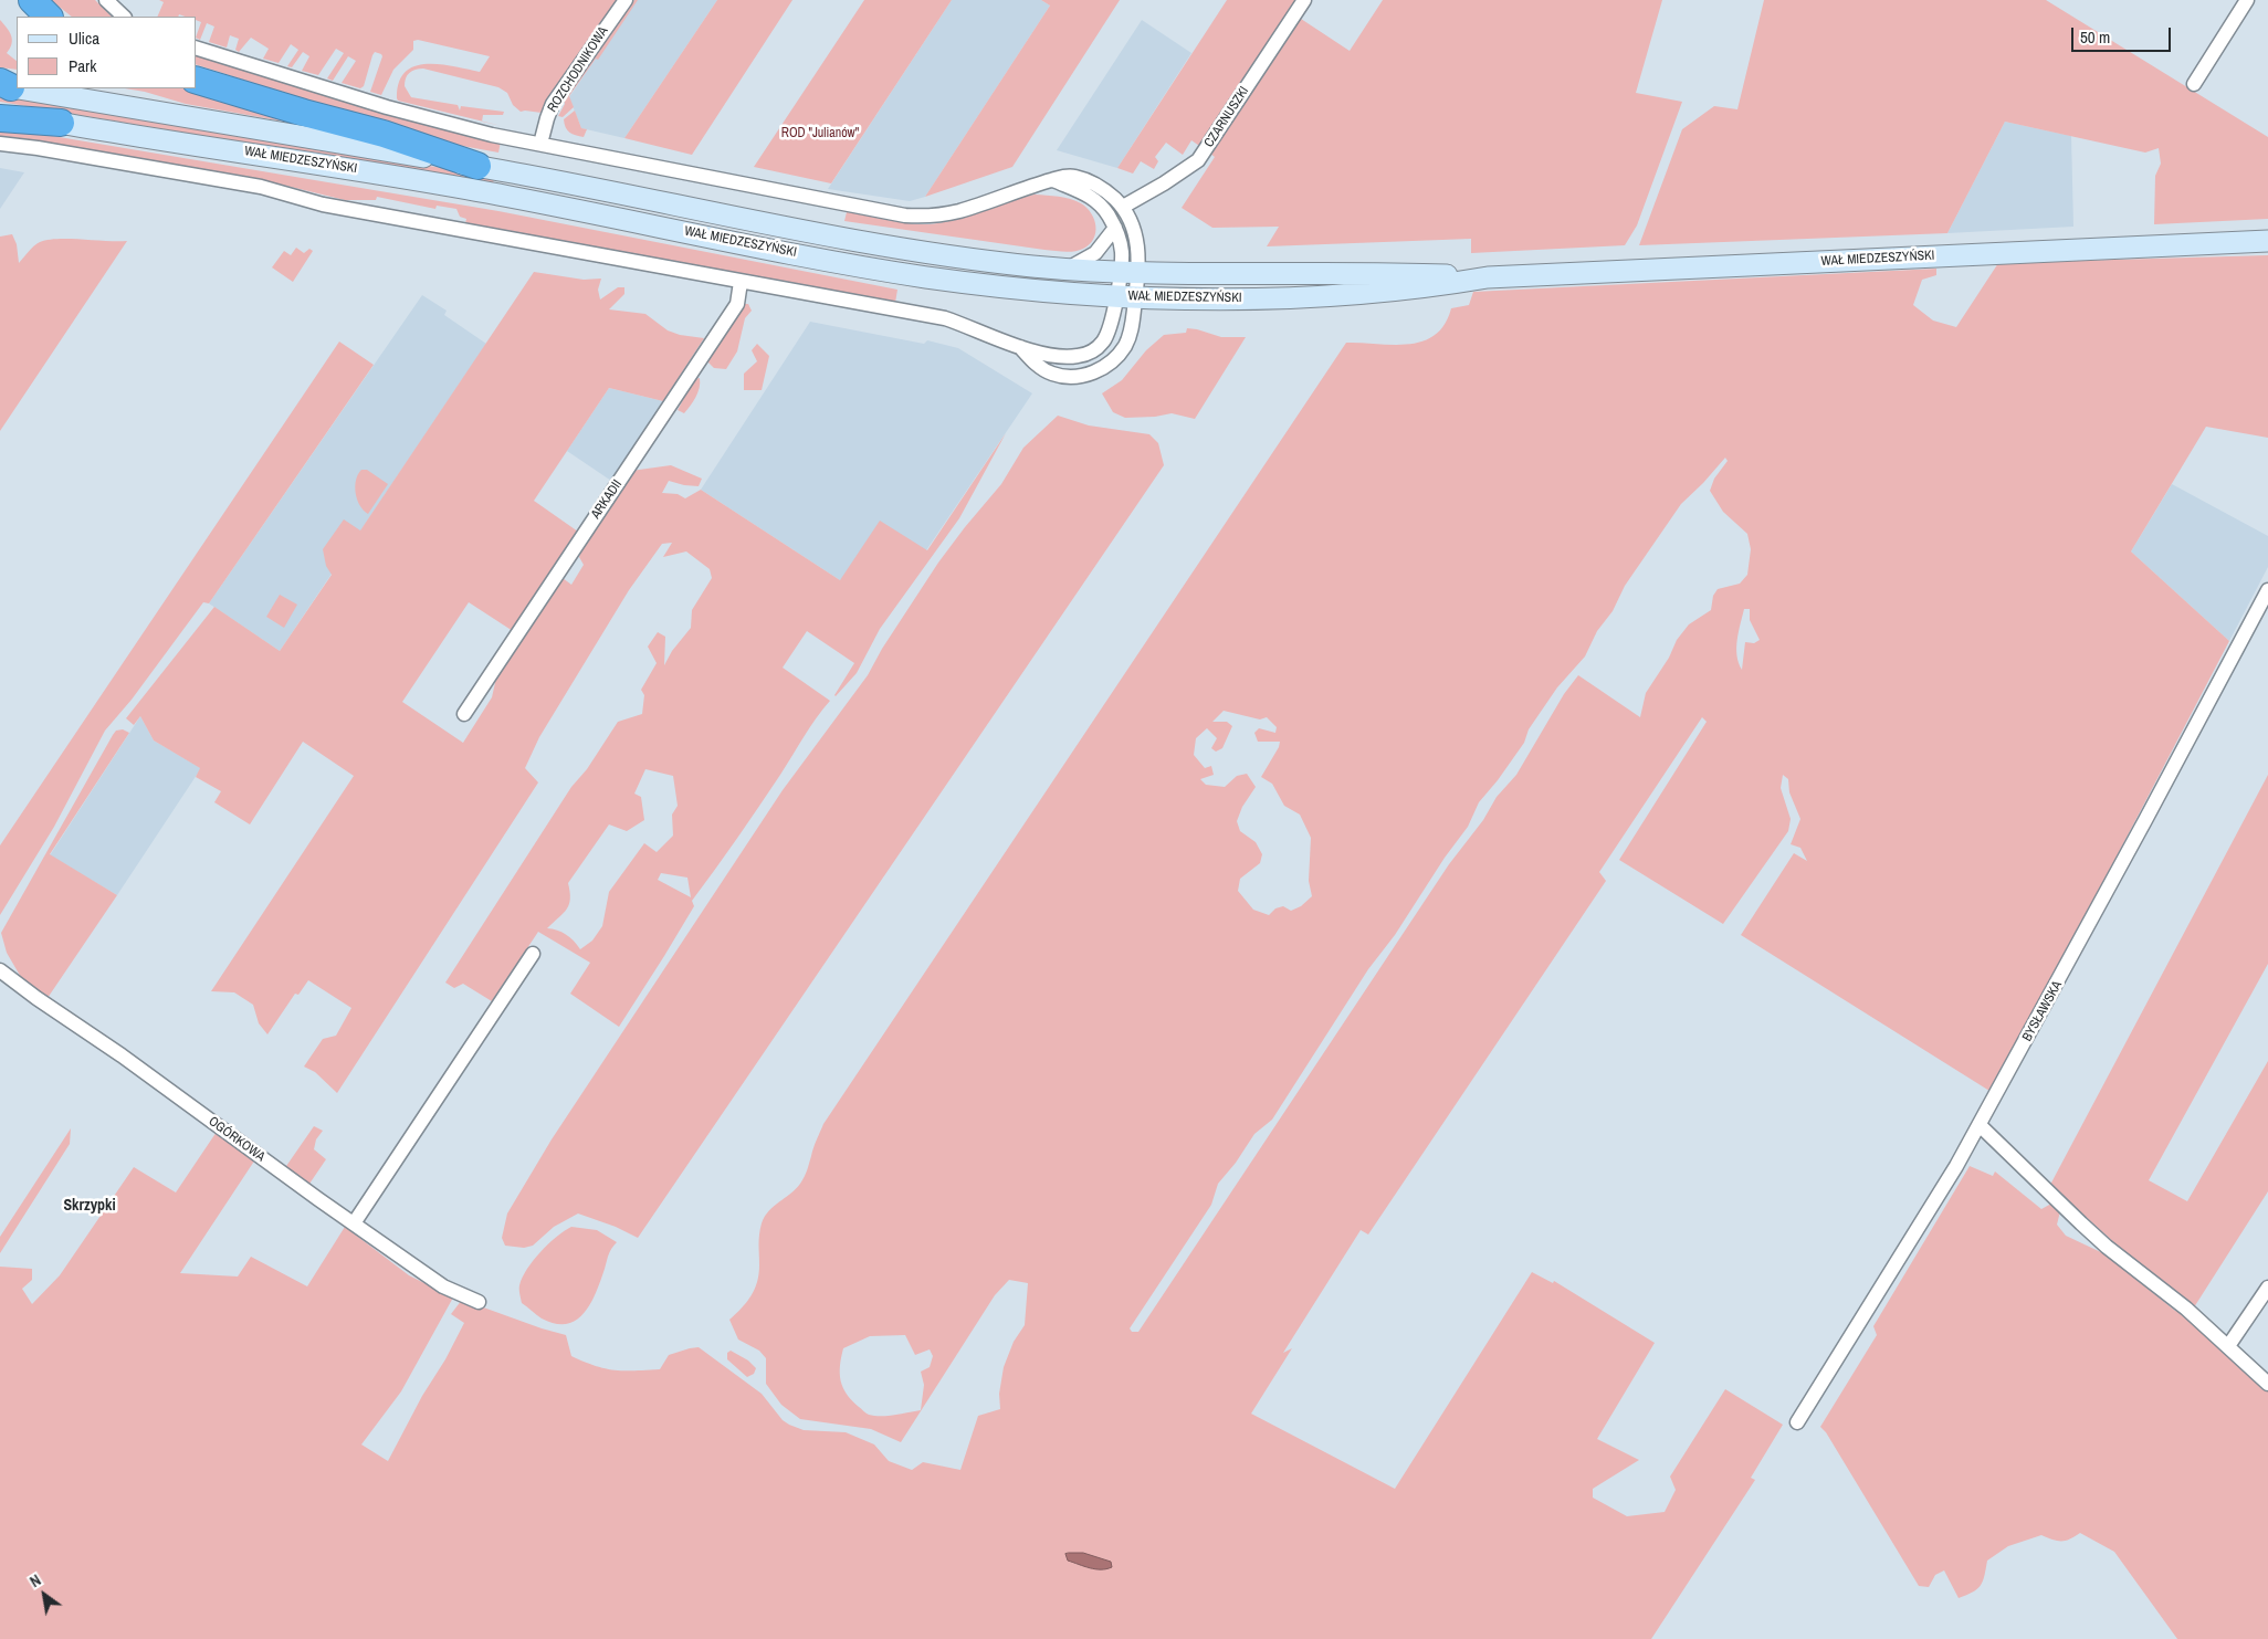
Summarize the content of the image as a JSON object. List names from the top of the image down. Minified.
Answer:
{"streets":{"main road":["WAŁ MIEDZESZYŃSKI"],"street":["ROZCHODNIKOWA","CZARNUSZKI","ARKADII","BYSŁAWSKA","OGÓRKOWA"]},"districts":["Skrzypki"],"parks":["ROD \"Julianów\""],"legend":["Ulica","Park"],"scale_bar":"50 m","north":"top left"}
